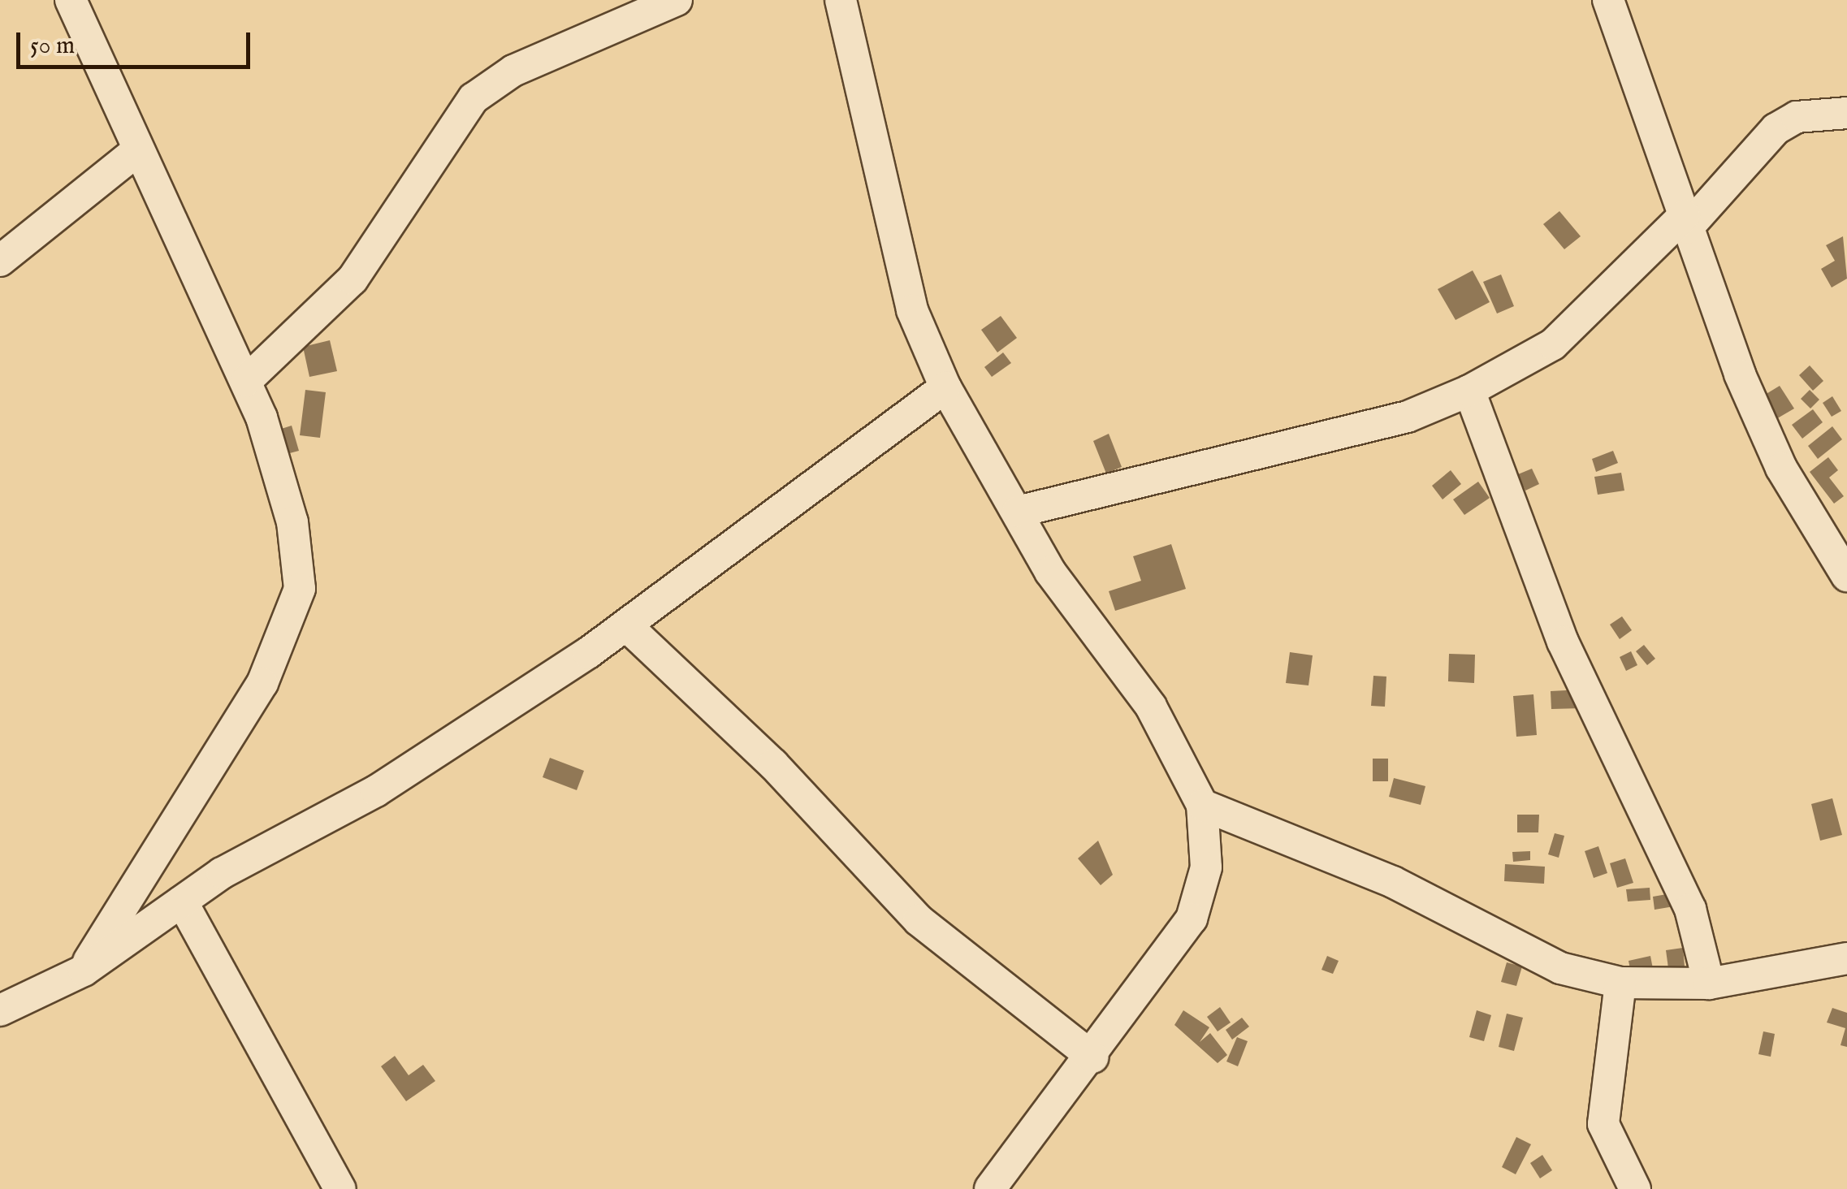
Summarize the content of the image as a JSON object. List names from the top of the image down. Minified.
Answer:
{"scale_bar":"50 m"}
